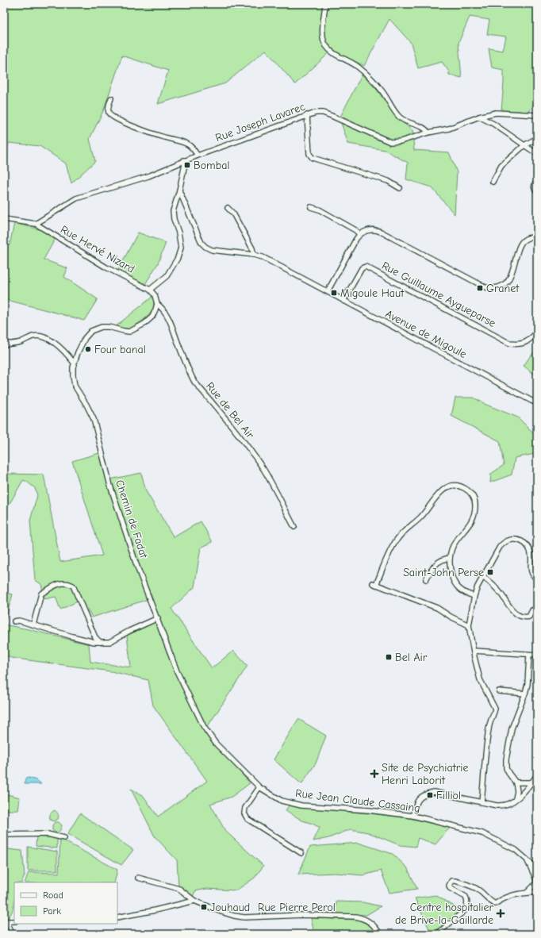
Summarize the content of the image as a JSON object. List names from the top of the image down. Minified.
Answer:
{"streets":{"street":["Rue Joseph Lavarec","Rue Hervé Nizard","Rue Guillaume Aygueparse","Avenue de Migoule","Rue de Bel Air","Chemin de Fadat","Rue Jean Claude Cassaing","Rue Pierre Perol"]},"crossings":[["Rue Joseph Lavarec","Rue Hervé Nizard"],["Rue Guillaume Aygueparse","Avenue de Migoule"],["Rue de Bel Air","Chemin de Fadat"],["Chemin de Fadat","Rue Jean Claude Cassaing"]],"places":{"transit":["Bombal","Granet","Migoule Haut","Saint-John Perse","Bel Air","Filliol","Jouhaud"],"other":["Four banal"],"health":["Site de Psychiatrie Henri Laborit","Centre hospitalier de Brive-la-Gaillarde"]},"legend":["Road","Park"]}
